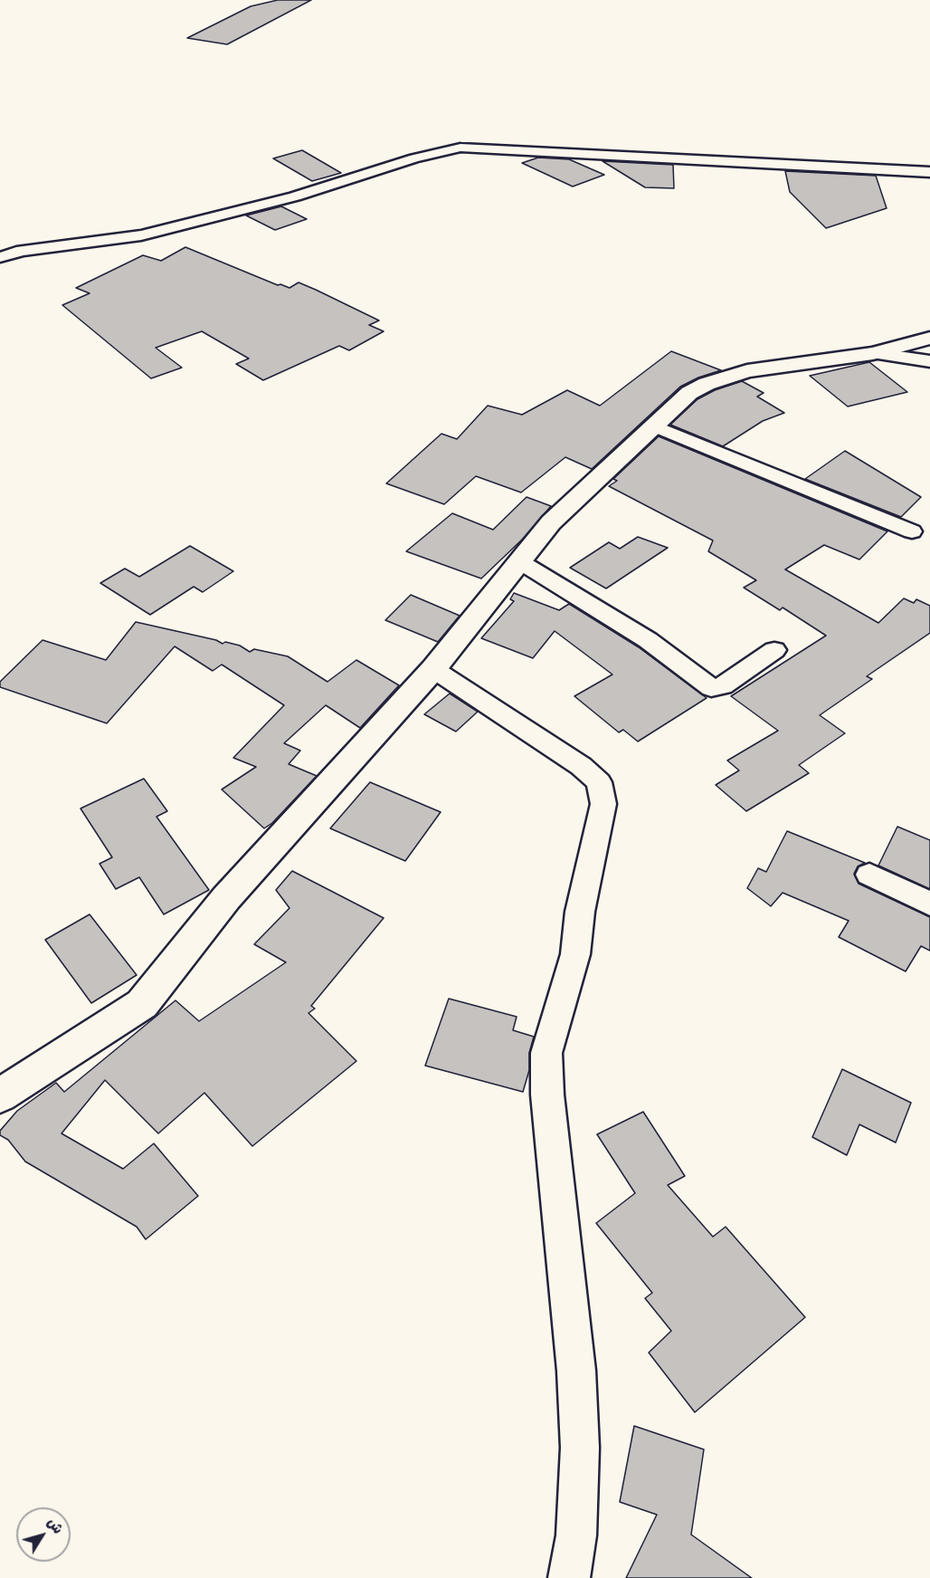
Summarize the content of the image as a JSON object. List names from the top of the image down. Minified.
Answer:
{"north":"top right"}
